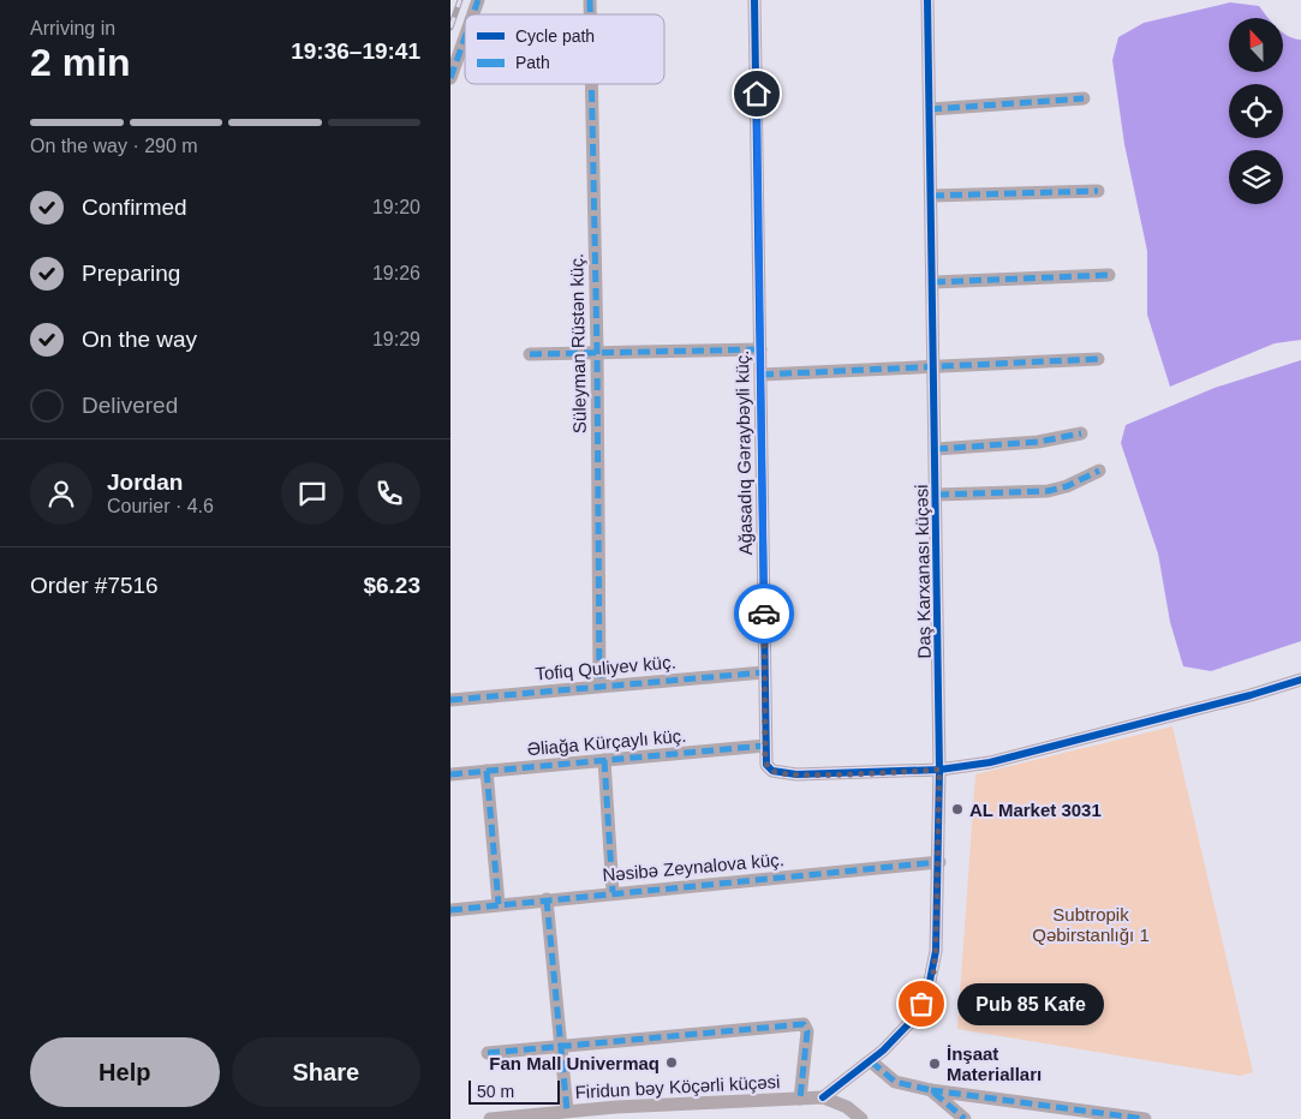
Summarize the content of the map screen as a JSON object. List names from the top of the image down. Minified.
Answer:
{"streets":{"street":["Süleyman Rüstən küç.","Ağasadıq Gəraybəyli küç.","Daş Karxanası küçəsi","Tofiq Quliyev küç.","Əliağa Kürçaylı küç.","Nəsibə Zeynalova küç.","Firidun bəy Köçərli küçəsi"]},"crossings":[["Süleyman Rüstən küç.","Tofiq Quliyev küç."],["Ağasadıq Gəraybəyli küç.","Daş Karxanası küçəsi"],["Ağasadıq Gəraybəyli küç.","Tofiq Quliyev küç."],["Ağasadıq Gəraybəyli küç.","Əliağa Kürçaylı küç."],["Daş Karxanası küçəsi","Nəsibə Zeynalova küç."],["Daş Karxanası küçəsi","Firidun bəy Köçərli küçəsi"]],"parks":["Subtropik Qəbirstanlığı 1"],"places":["AL Market 3031","Pub 85 Kafe","Fan Mall Univermaq","İnşaat Materialları"],"legend":["Cycle path","Path"],"scale_bar":"50 m","north":"top","page":{"heading":["2 min","Arriving in","19:36–19:41"],"panel":["Jordan","Courier · 4.6","Order #7516","$6.23"],"bar":"On the way · 290 m","list":[["Confirmed","19:20"],["Preparing","19:26"],["On the way","19:29"],"Delivered"],"bubble":"Pub 85 Kafe","buttons":["Help","Share"],"scale":"50 m"}}
